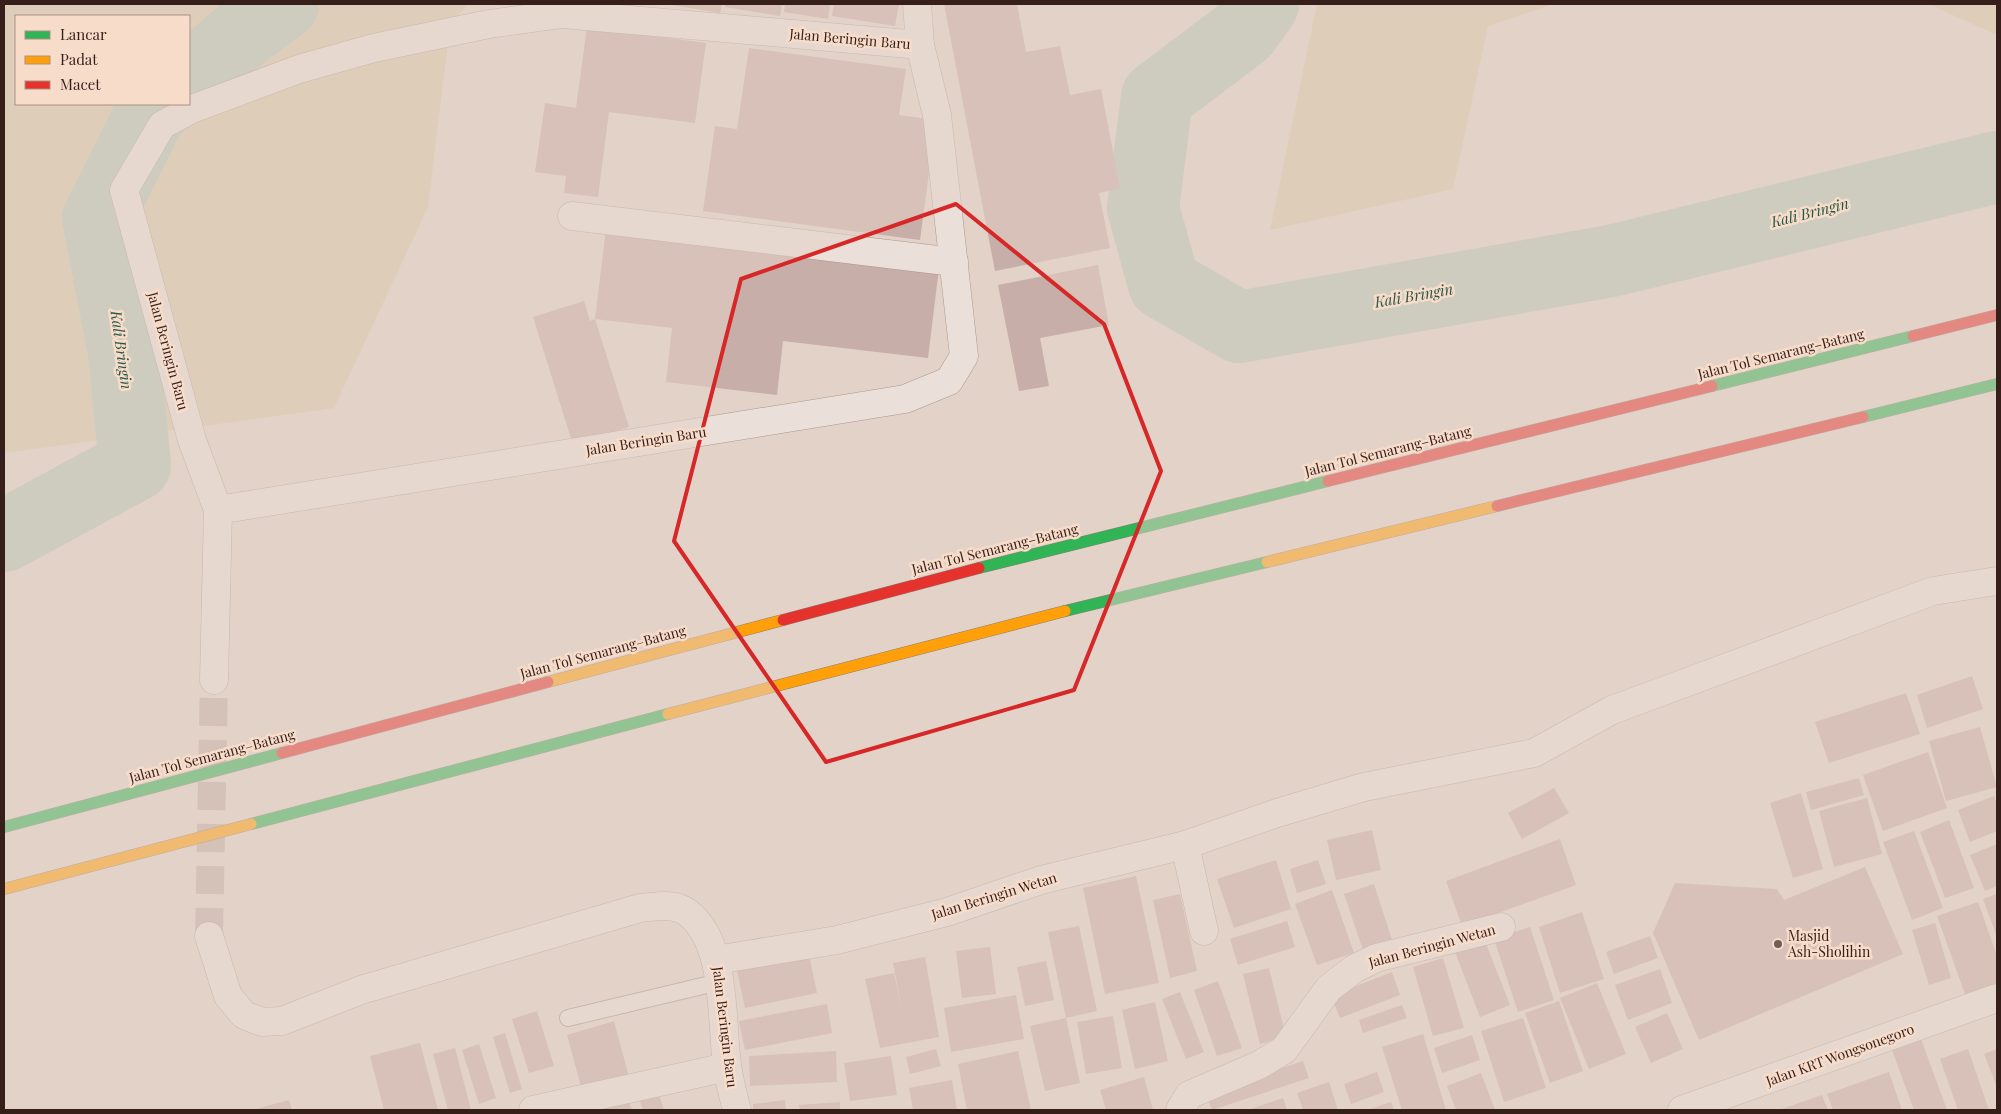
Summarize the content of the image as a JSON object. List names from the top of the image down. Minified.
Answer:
{"streets":{"highway":["Jalan Tol Semarang–Batang"],"street":["Jalan Beringin Baru","Jalan Beringin Wetan","Jalan KRT Wongsonegoro"]},"crossings":[["Jalan Beringin Baru","Jalan Beringin Wetan"]],"water":["Kali Bringin"],"places":["Masjid Ash-Sholihin"],"legend":["Lancar","Padat","Macet"]}
